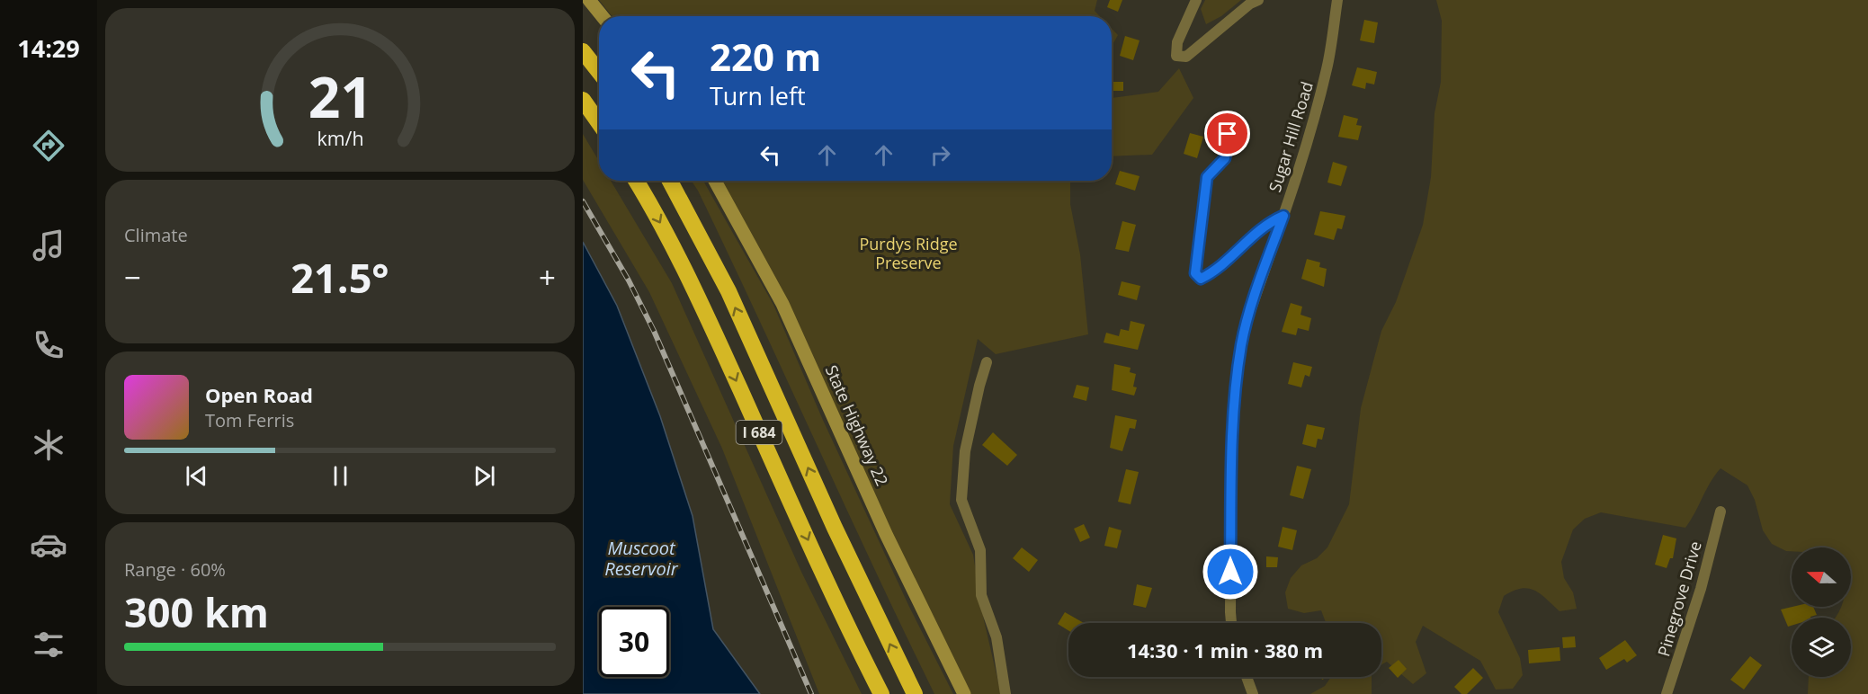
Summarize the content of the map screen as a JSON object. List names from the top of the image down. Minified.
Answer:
{"streets":{"highway":["I 684"],"main road":["State Highway 22"],"street":["Sugar Hill Road","Pinegrove Drive"]},"water":["Muscoot Reservoir"],"parks":["Purdys Ridge Preserve"],"north":"left","page":{"tabs":"14:29","turn":["220 m","Turn left"],"tile":["Climate",["Range · 60%","300 km"]],"heat":["−","21.5°","+"],"song":["Open Road","Tom Ferris"],"limit":"30","trip":"14:30 · 1 min · 380 m","gauge":["21","km/h"]}}
